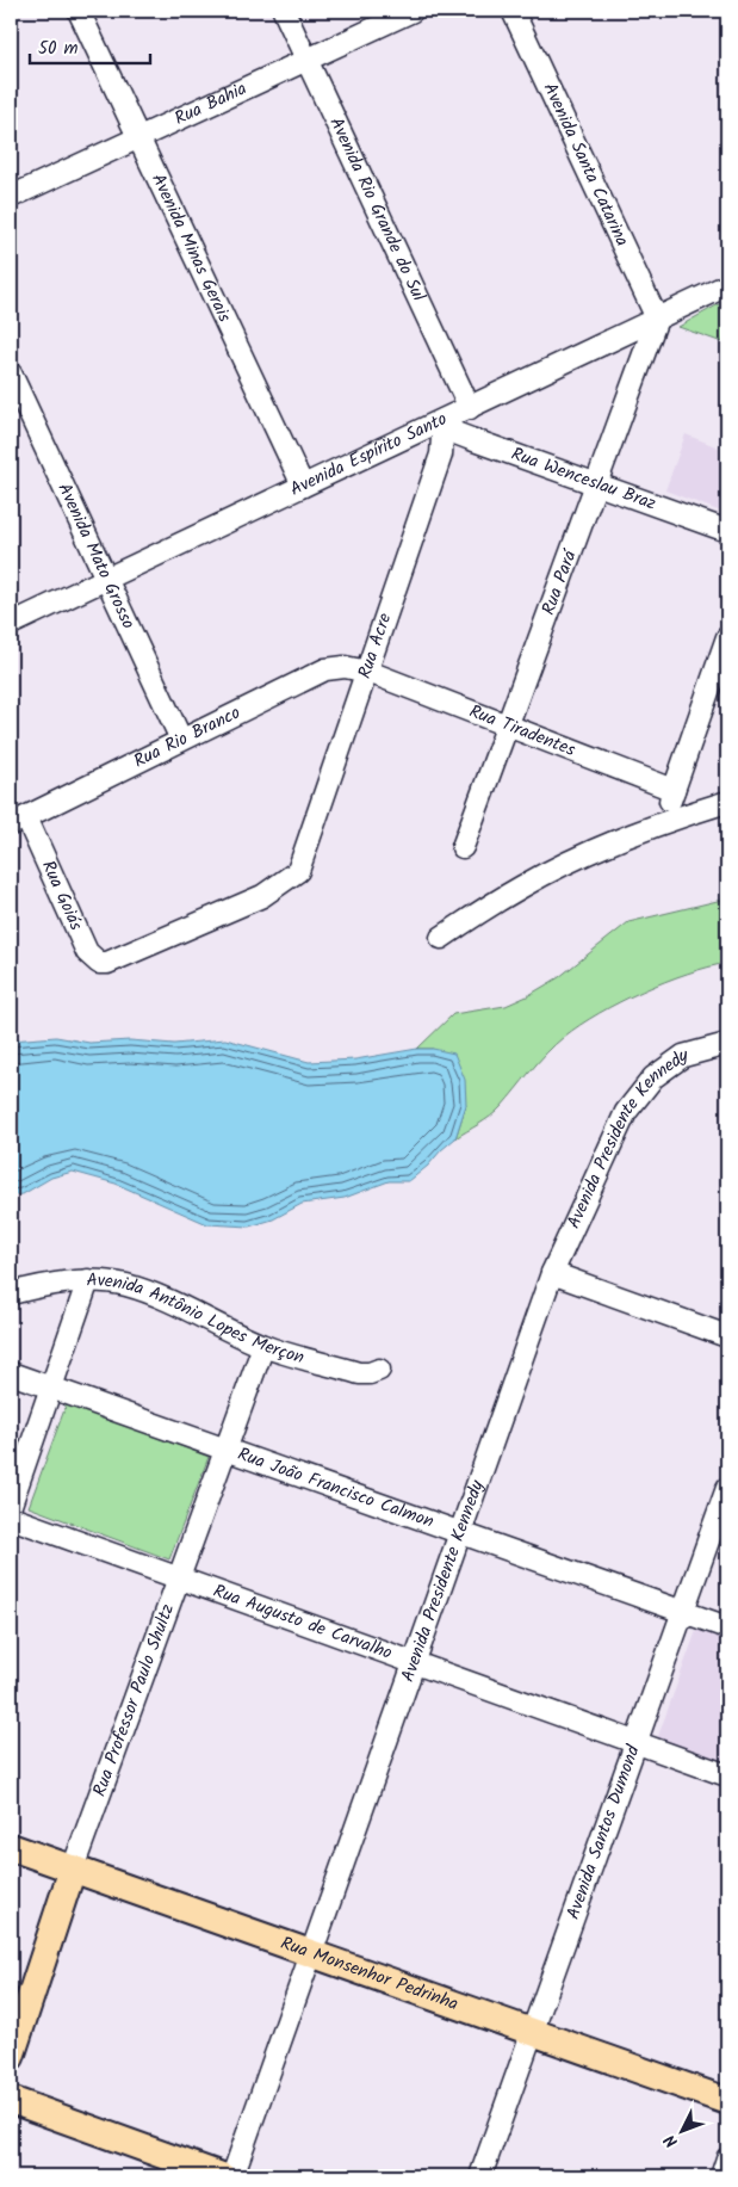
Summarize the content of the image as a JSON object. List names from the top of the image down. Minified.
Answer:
{"streets":{"main road":["Rua Professor Paulo Shultz","Rua Monsenhor Pedrinha"],"street":["Rua Bahia","Avenida Santa Catarina","Avenida Rio Grande do Sul","Avenida Minas Gerais","Avenida Espírito Santo","Rua Wenceslau Braz","Avenida Mato Grosso","Rua Pará","Rua Acre","Rua Tiradentes","Rua Rio Branco","Rua Goiás","Avenida Presidente Kennedy","Avenida Antônio Lopes Merçon","Rua João Francisco Calmon","Rua Augusto de Carvalho","Avenida Santos Dumond"]},"crossings":[["Rua Bahia","Avenida Rio Grande do Sul"],["Rua Bahia","Avenida Minas Gerais"],["Avenida Santa Catarina","Avenida Espírito Santo"],["Avenida Santa Catarina","Rua Pará"],["Avenida Rio Grande do Sul","Avenida Espírito Santo"],["Avenida Minas Gerais","Avenida Espírito Santo"],["Avenida Espírito Santo","Rua Wenceslau Braz"],["Avenida Espírito Santo","Avenida Mato Grosso"],["Avenida Espírito Santo","Rua Pará"],["Avenida Espírito Santo","Rua Acre"],["Rua Wenceslau Braz","Rua Pará"],["Rua Wenceslau Braz","Rua Acre"],["Avenida Mato Grosso","Rua Rio Branco"],["Rua Pará","Rua Tiradentes"],["Rua Acre","Rua Tiradentes"],["Rua Acre","Rua Rio Branco"],["Rua Acre","Rua Goiás"],["Rua Tiradentes","Rua Rio Branco"],["Rua Rio Branco","Rua Goiás"],["Avenida Presidente Kennedy","Rua João Francisco Calmon"],["Avenida Presidente Kennedy","Rua Augusto de Carvalho"],["Avenida Presidente Kennedy","Rua Monsenhor Pedrinha"],["Avenida Antônio Lopes Merçon","Rua Professor Paulo Shultz"],["Rua João Francisco Calmon","Rua Professor Paulo Shultz"],["Rua João Francisco Calmon","Avenida Santos Dumond"],["Rua Augusto de Carvalho","Rua Professor Paulo Shultz"],["Rua Augusto de Carvalho","Avenida Santos Dumond"],["Rua Professor Paulo Shultz","Rua Monsenhor Pedrinha"],["Avenida Santos Dumond","Rua Monsenhor Pedrinha"]],"scale_bar":"50 m","north":"bottom left"}
